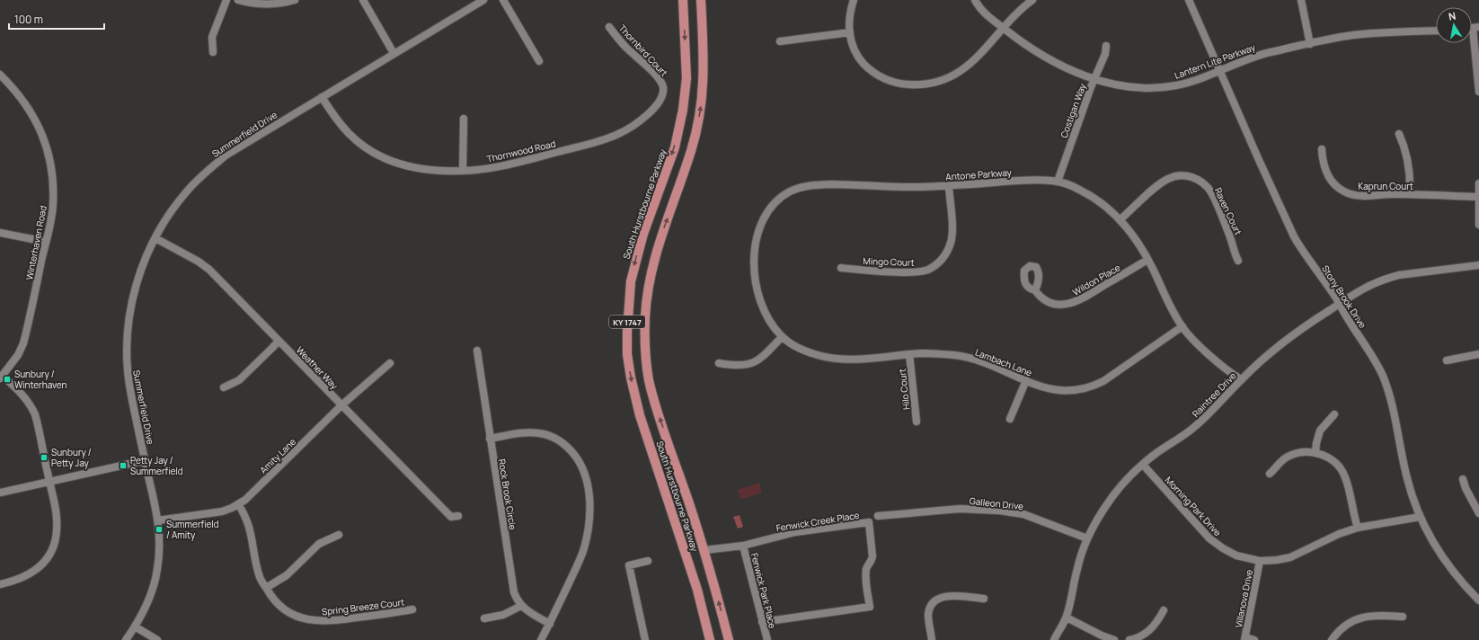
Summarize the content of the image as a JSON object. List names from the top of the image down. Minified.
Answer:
{"streets":{"main road":["South Hurstbourne Parkway","KY 1747"],"street":["Thornbird Court","Lantern Lite Parkway","Costigan Way","Summerfield Drive","Thornwood Road","Antone Parkway","Kaprun Court","Raven Court","Winterhaven Road","Mingo Court","Wildon Place","Stony Brook Drive","Lambach Lane","Weather Way","Hilo Court","Raintree Drive","Amity Lane","Rock Brook Circle","Galleon Drive","Morning Park Drive","Fenwick Creek Place","Fenwick Park Place","Villanova Drive","Spring Breeze Court"]},"crossings":[["Thornbird Court","Thornwood Road"],["Lantern Lite Parkway","Costigan Way"],["Lantern Lite Parkway","Stony Brook Drive"],["Costigan Way","Antone Parkway"],["Summerfield Drive","Thornwood Road"],["Summerfield Drive","Weather Way"],["Summerfield Drive","Amity Lane"],["Antone Parkway","Raven Court"],["Antone Parkway","Mingo Court"],["Antone Parkway","Wildon Place"],["Antone Parkway","Lambach Lane"],["Antone Parkway","Raintree Drive"],["South Hurstbourne Parkway","Fenwick Creek Place"],["Stony Brook Drive","Raintree Drive"],["Stony Brook Drive","Morning Park Drive"],["Lambach Lane","Hilo Court"],["Weather Way","Amity Lane"],["Raintree Drive","Galleon Drive"],["Raintree Drive","Morning Park Drive"],["Amity Lane","Spring Breeze Court"],["Morning Park Drive","Villanova Drive"],["Fenwick Creek Place","Fenwick Park Place"]],"places":{"transit":["Sunbury / Winterhaven","Sunbury / Petty Jay","Petty Jay / Summerfield","Summerfield / Amity"]},"scale_bar":"100 m","north":"top"}
